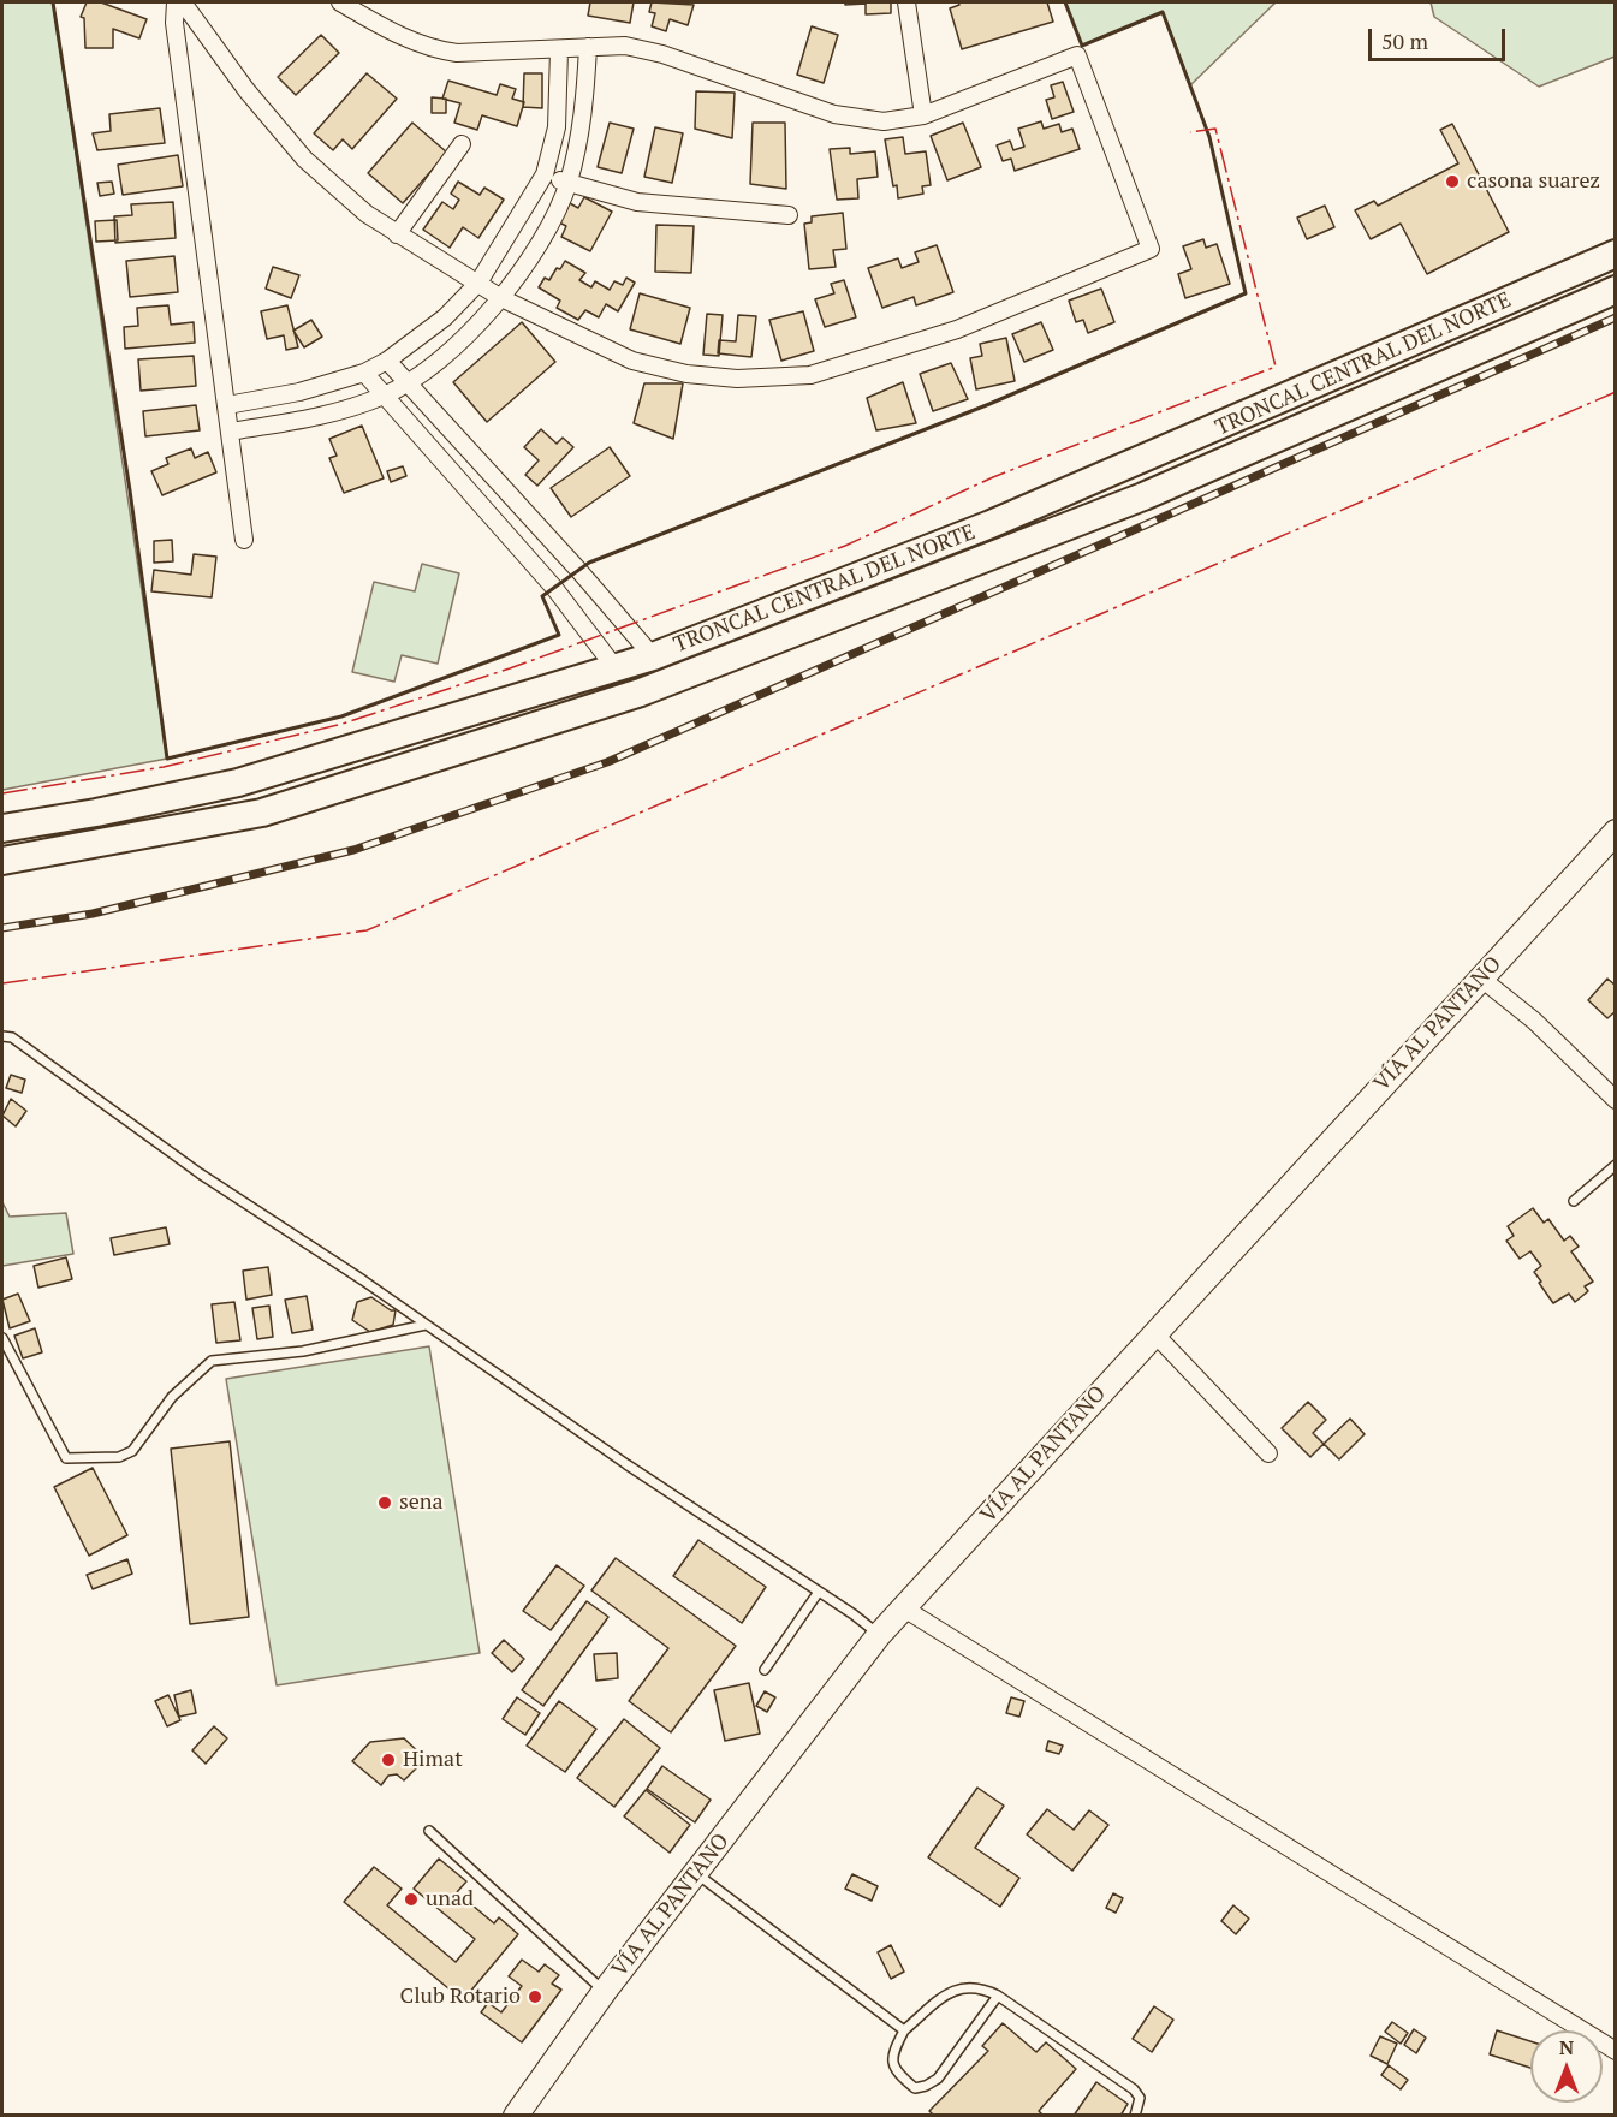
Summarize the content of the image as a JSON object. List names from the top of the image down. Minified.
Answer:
{"streets":{"highway":["TRONCAL CENTRAL DEL NORTE"],"main road":["VÍA AL PANTANO"]},"places":["casona suarez","sena","Himat","unad","Club Rotario"],"scale_bar":"50 m","north":"top"}
